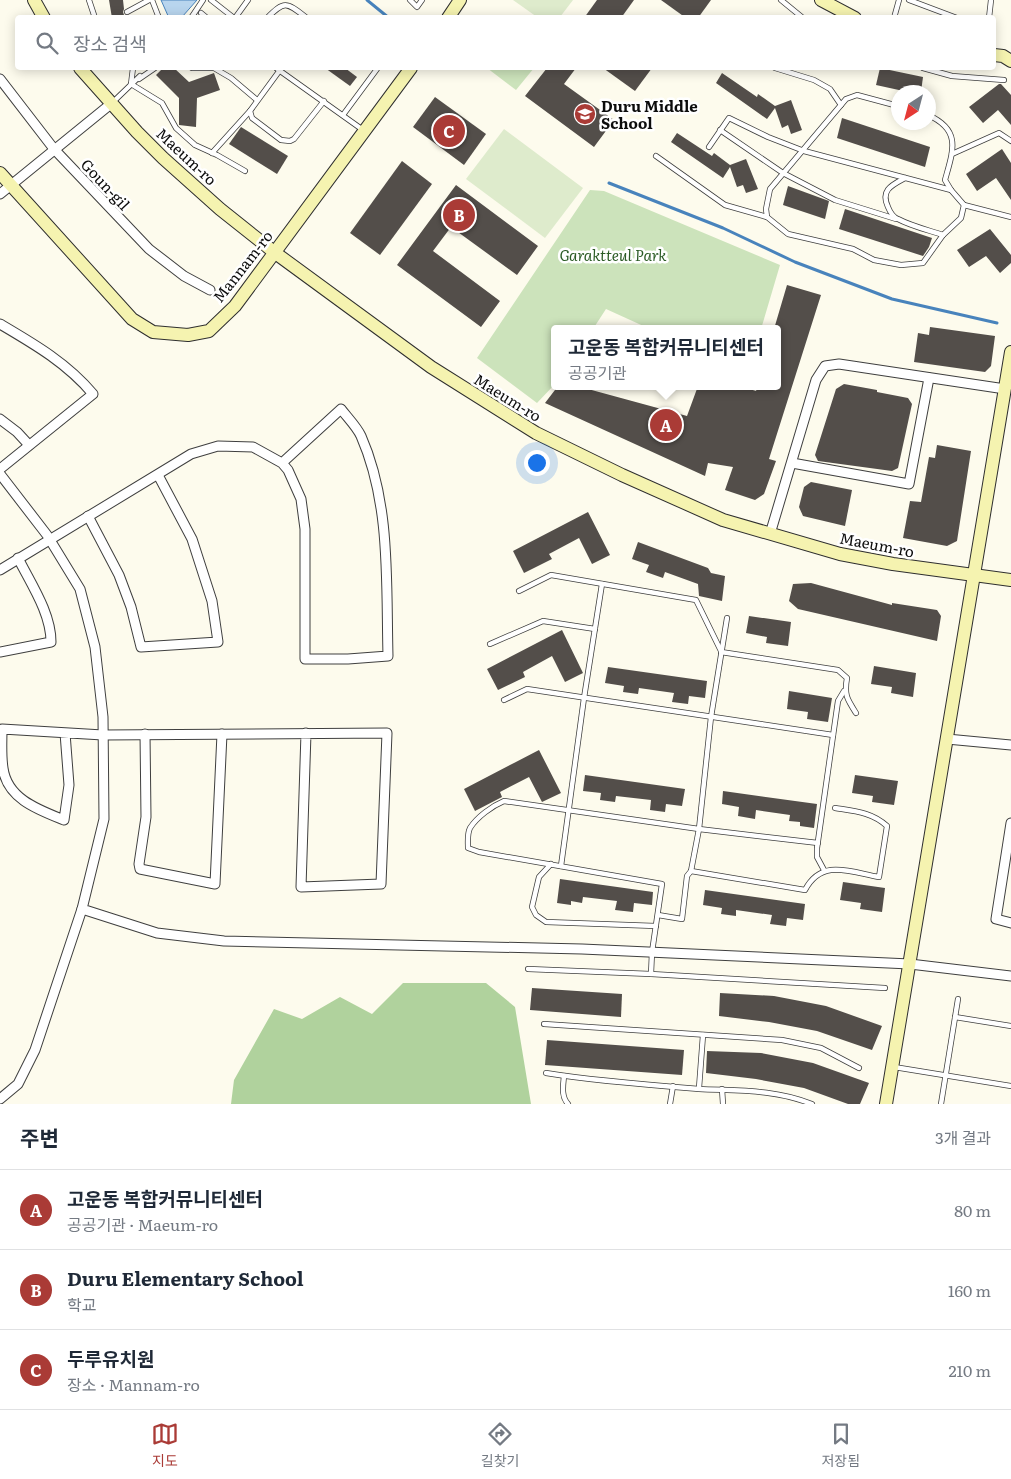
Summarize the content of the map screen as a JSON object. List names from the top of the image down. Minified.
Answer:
{"streets":{"street":["Maeum-ro","Goun-gil","Mannam-ro"]},"crossings":[["Maeum-ro","Mannam-ro"]],"parks":["Garaktteul Park"],"places":{"school or university":["Duru Middle School"]},"north":"bottom left","page":{"search":"장소 검색","pins":["C","B","A"],"popup":["고운동 복합커뮤니티센터","공공기관"],"heading":["주변","3개 결과"],"list":[{"mark":"A","name":"고운동 복합커뮤니티센터","note":"공공기관 · Maeum-ro","value":"80 m"},{"mark":"B","name":"Duru Elementary School","note":"학교","value":"160 m"},{"mark":"C","name":"두루유치원","note":"장소 · Mannam-ro","value":"210 m"}],"nav":["지도","길찾기","저장됨"]}}
